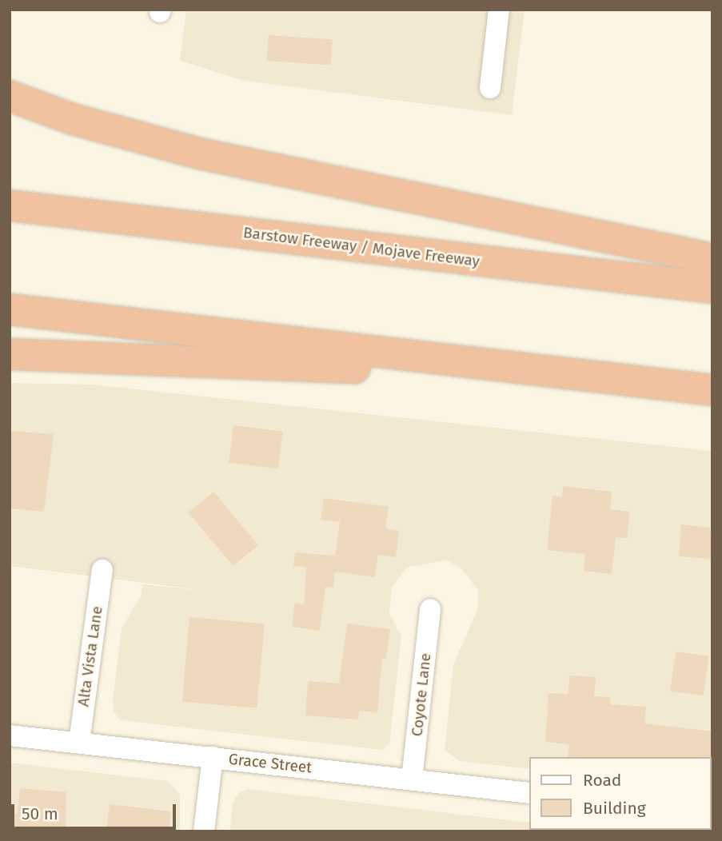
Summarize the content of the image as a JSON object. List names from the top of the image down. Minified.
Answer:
{"streets":{"highway":["Barstow Freeway / Mojave Freeway"],"street":["Alta Vista Lane","Coyote Lane","Grace Street"]},"crossings":[["Alta Vista Lane","Grace Street"],["Coyote Lane","Grace Street"]],"legend":["Road","Building"],"scale_bar":"50 m"}
